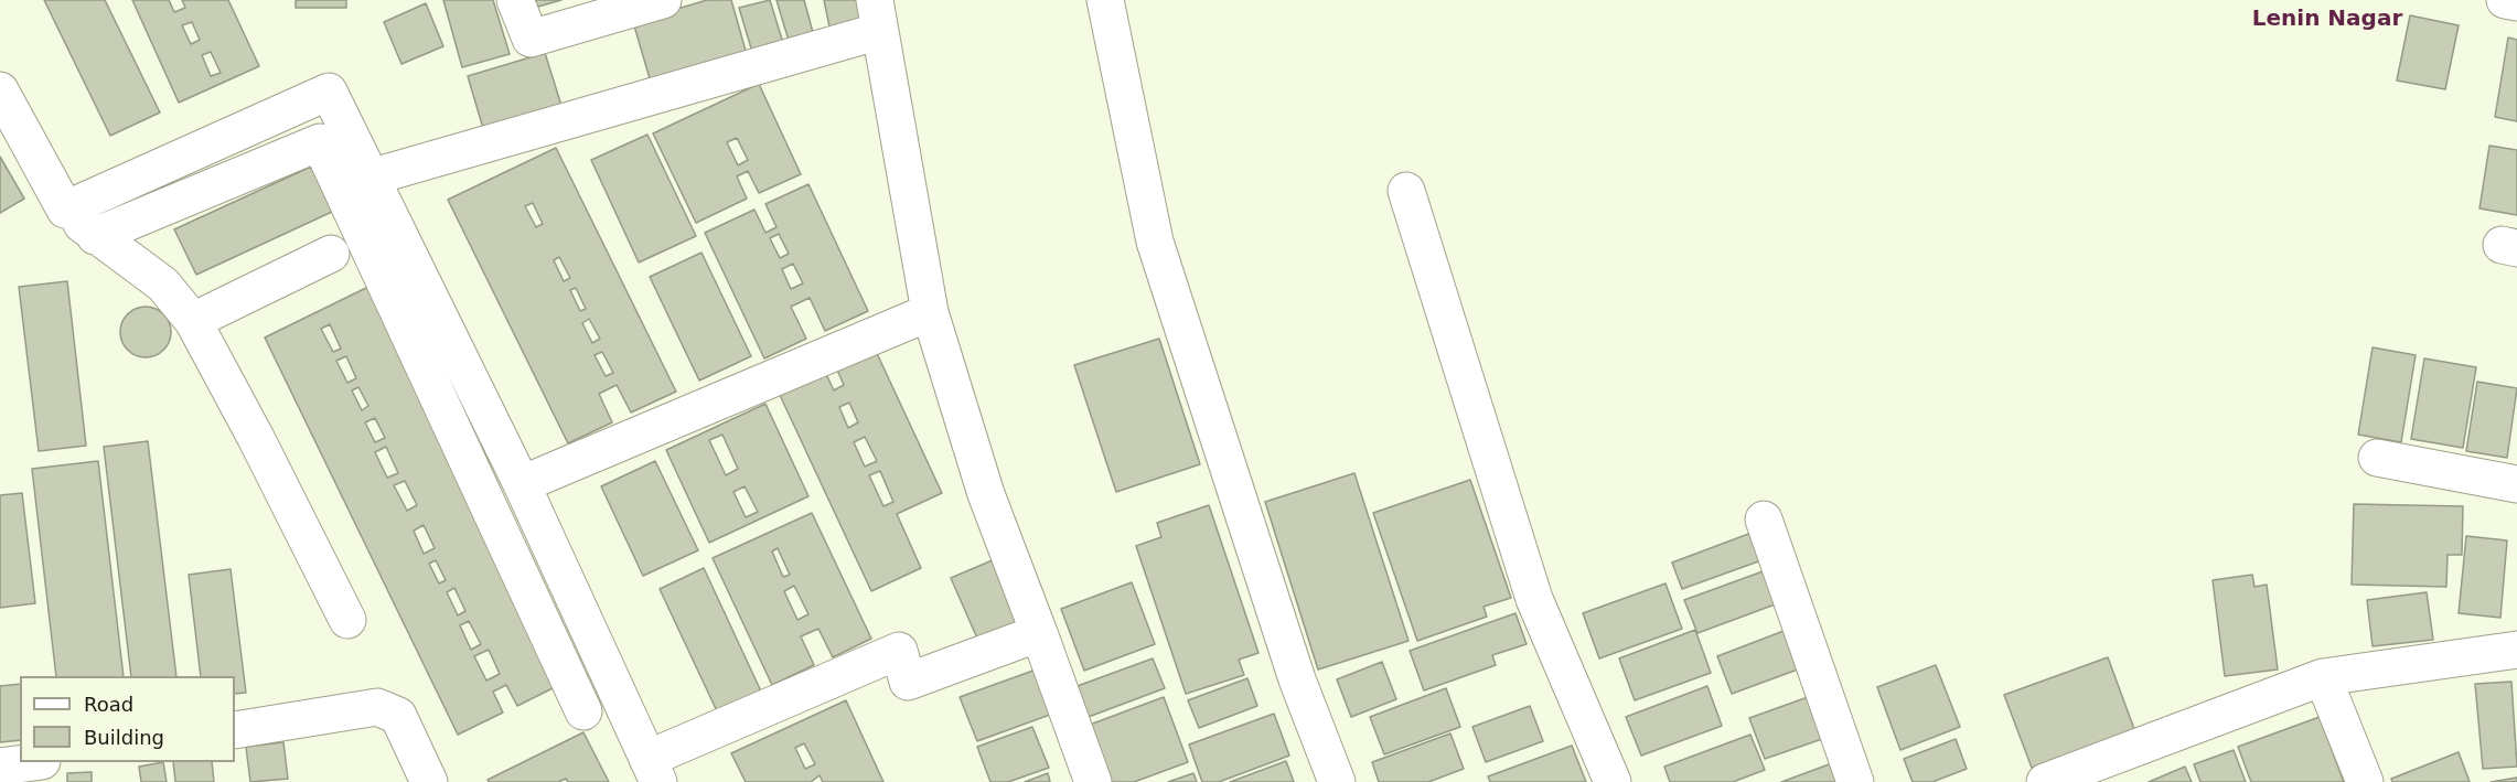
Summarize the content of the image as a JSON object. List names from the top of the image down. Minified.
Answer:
{"districts":["Lenin Nagar"],"legend":["Road","Building"]}
